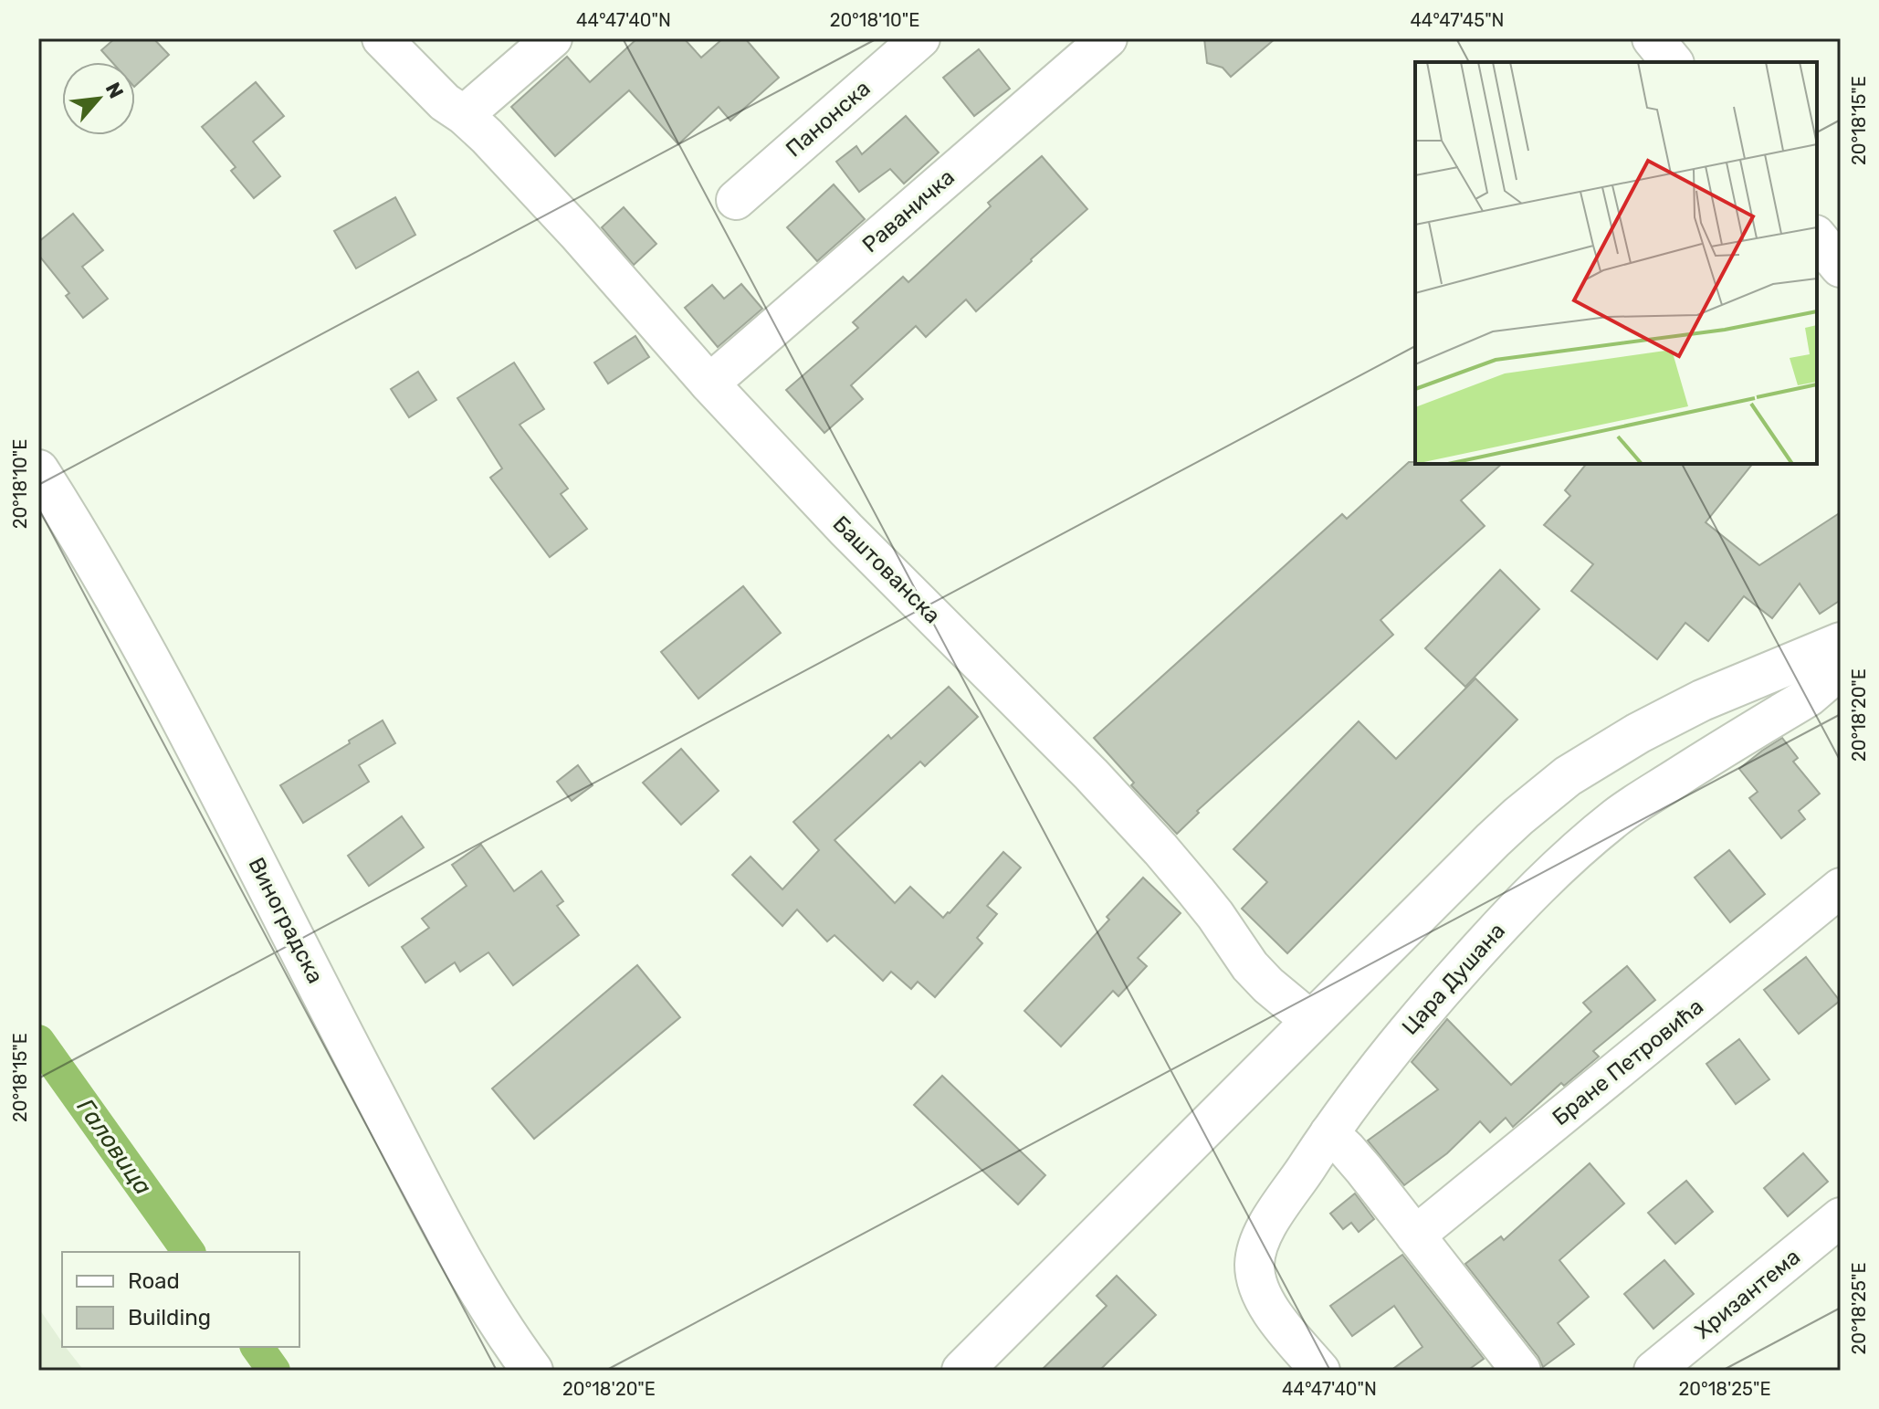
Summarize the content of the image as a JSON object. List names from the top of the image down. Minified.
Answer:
{"streets":{"street":["Панонска","Раваничка","Баштованска","Виноградска","Цара Душана","Бране Петровића","Хризантема"]},"crossings":[["Раваничка","Баштованска"]],"water":["Галовица"],"legend":["Road","Building"],"north":"top right","coordinates":["44°47'40\"N","20°18'10\"E","44°47'45\"N","20°18'15\"E","20°18'20\"E","20°18'25\"E"]}
